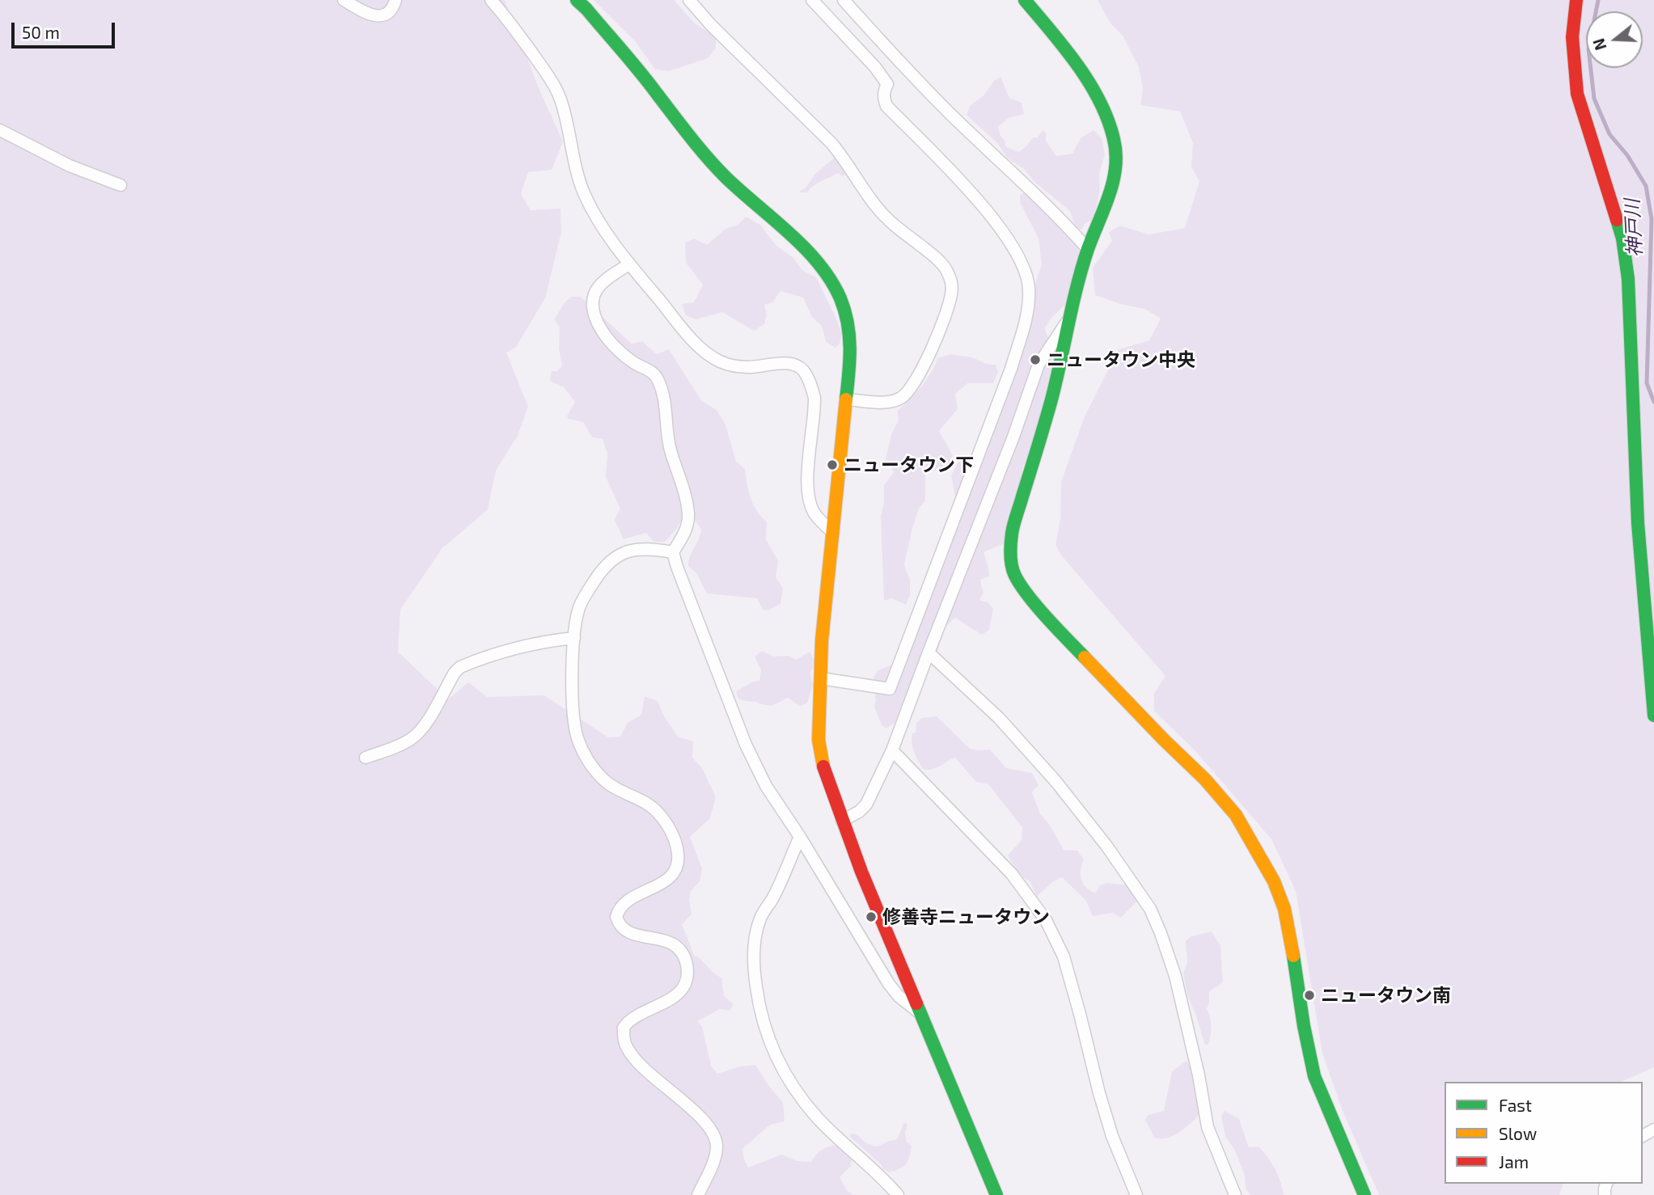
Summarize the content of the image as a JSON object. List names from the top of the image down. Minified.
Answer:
{"water":["神戸川"],"places":["ニュータウン中央","ニュータウン下","修善寺ニュータウン","ニュータウン南"],"legend":["Fast","Slow","Jam"],"scale_bar":"50 m","north":"left"}
